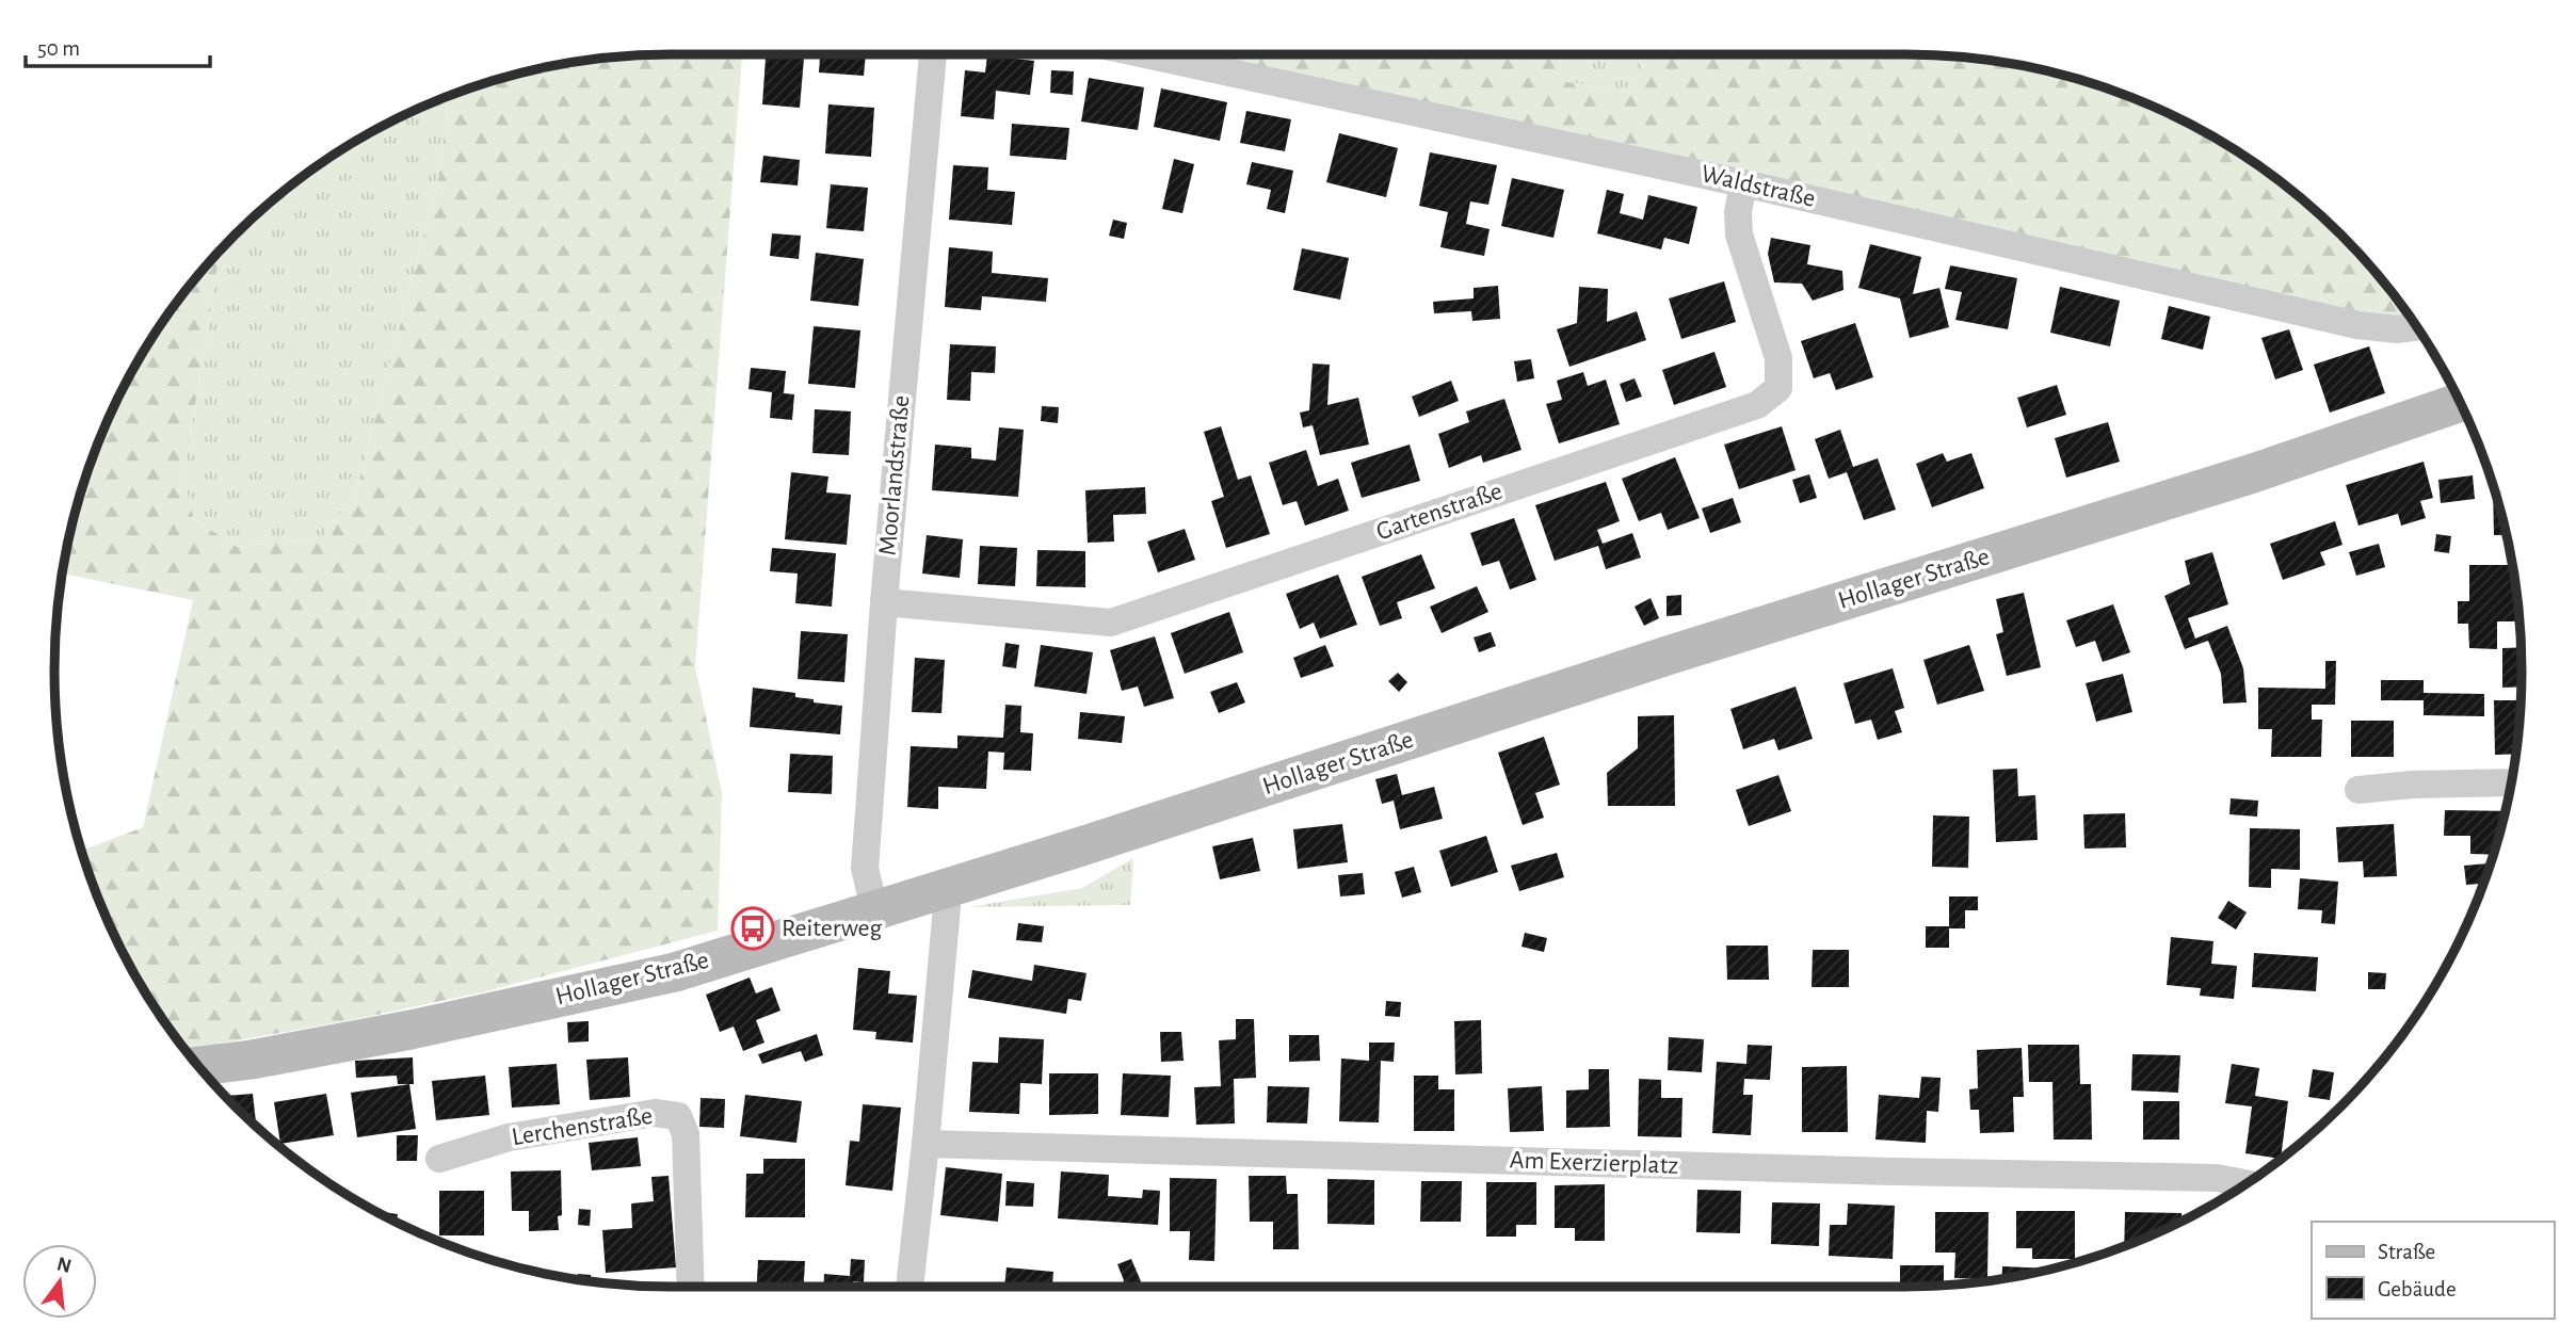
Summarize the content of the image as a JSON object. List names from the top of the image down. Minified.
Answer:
{"streets":{"main road":["Hollager Straße"],"street":["Waldstraße","Moorlandstraße","Gartenstraße","Lerchenstraße","Am Exerzierplatz"]},"crossings":[["Waldstraße","Gartenstraße"],["Moorlandstraße","Gartenstraße"],["Moorlandstraße","Hollager Straße"]],"places":{"bus stop":["Reiterweg"]},"legend":["Straße","Gebäude"],"scale_bar":"50 m","north":"top"}
